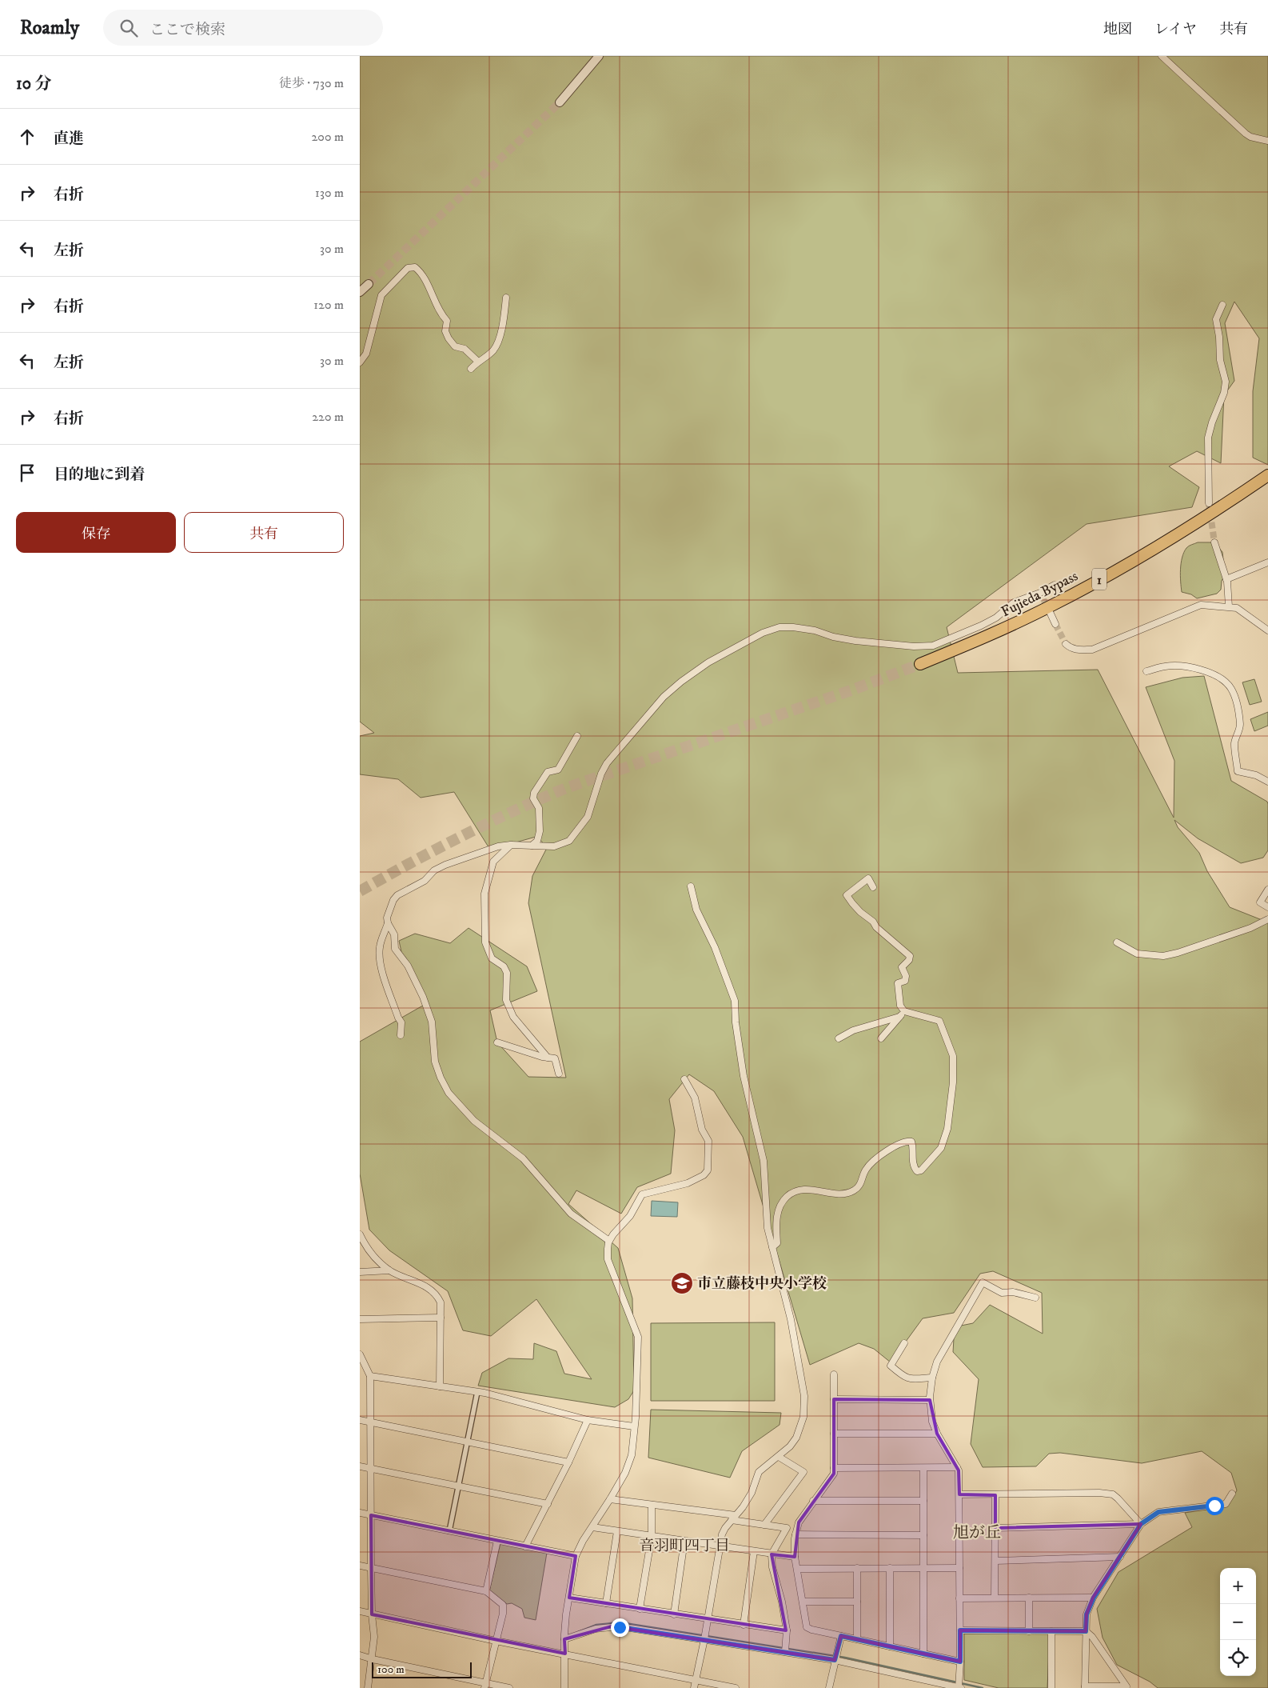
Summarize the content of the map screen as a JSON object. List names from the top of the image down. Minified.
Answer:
{"streets":{"highway":["1","Fujieda Bypass"]},"districts":["旭が丘","音羽町四丁目"],"places":{"school or university":["市立藤枝中央小学校"]},"scale_bar":"100 m","page":{"header":"Roamly","search":"ここで検索","nav":["地図","レイヤ","共有"],"heading":["10 分","徒歩 · 730 m"],"list":[["直進","200 m"],["右折","130 m"],["左折","30 m"],["右折","120 m"],["左折","30 m"],["右折","220 m"],"目的地に到着"],"buttons":["保存","共有"],"map_buttons":["+","−"],"scale":"100 m"}}
